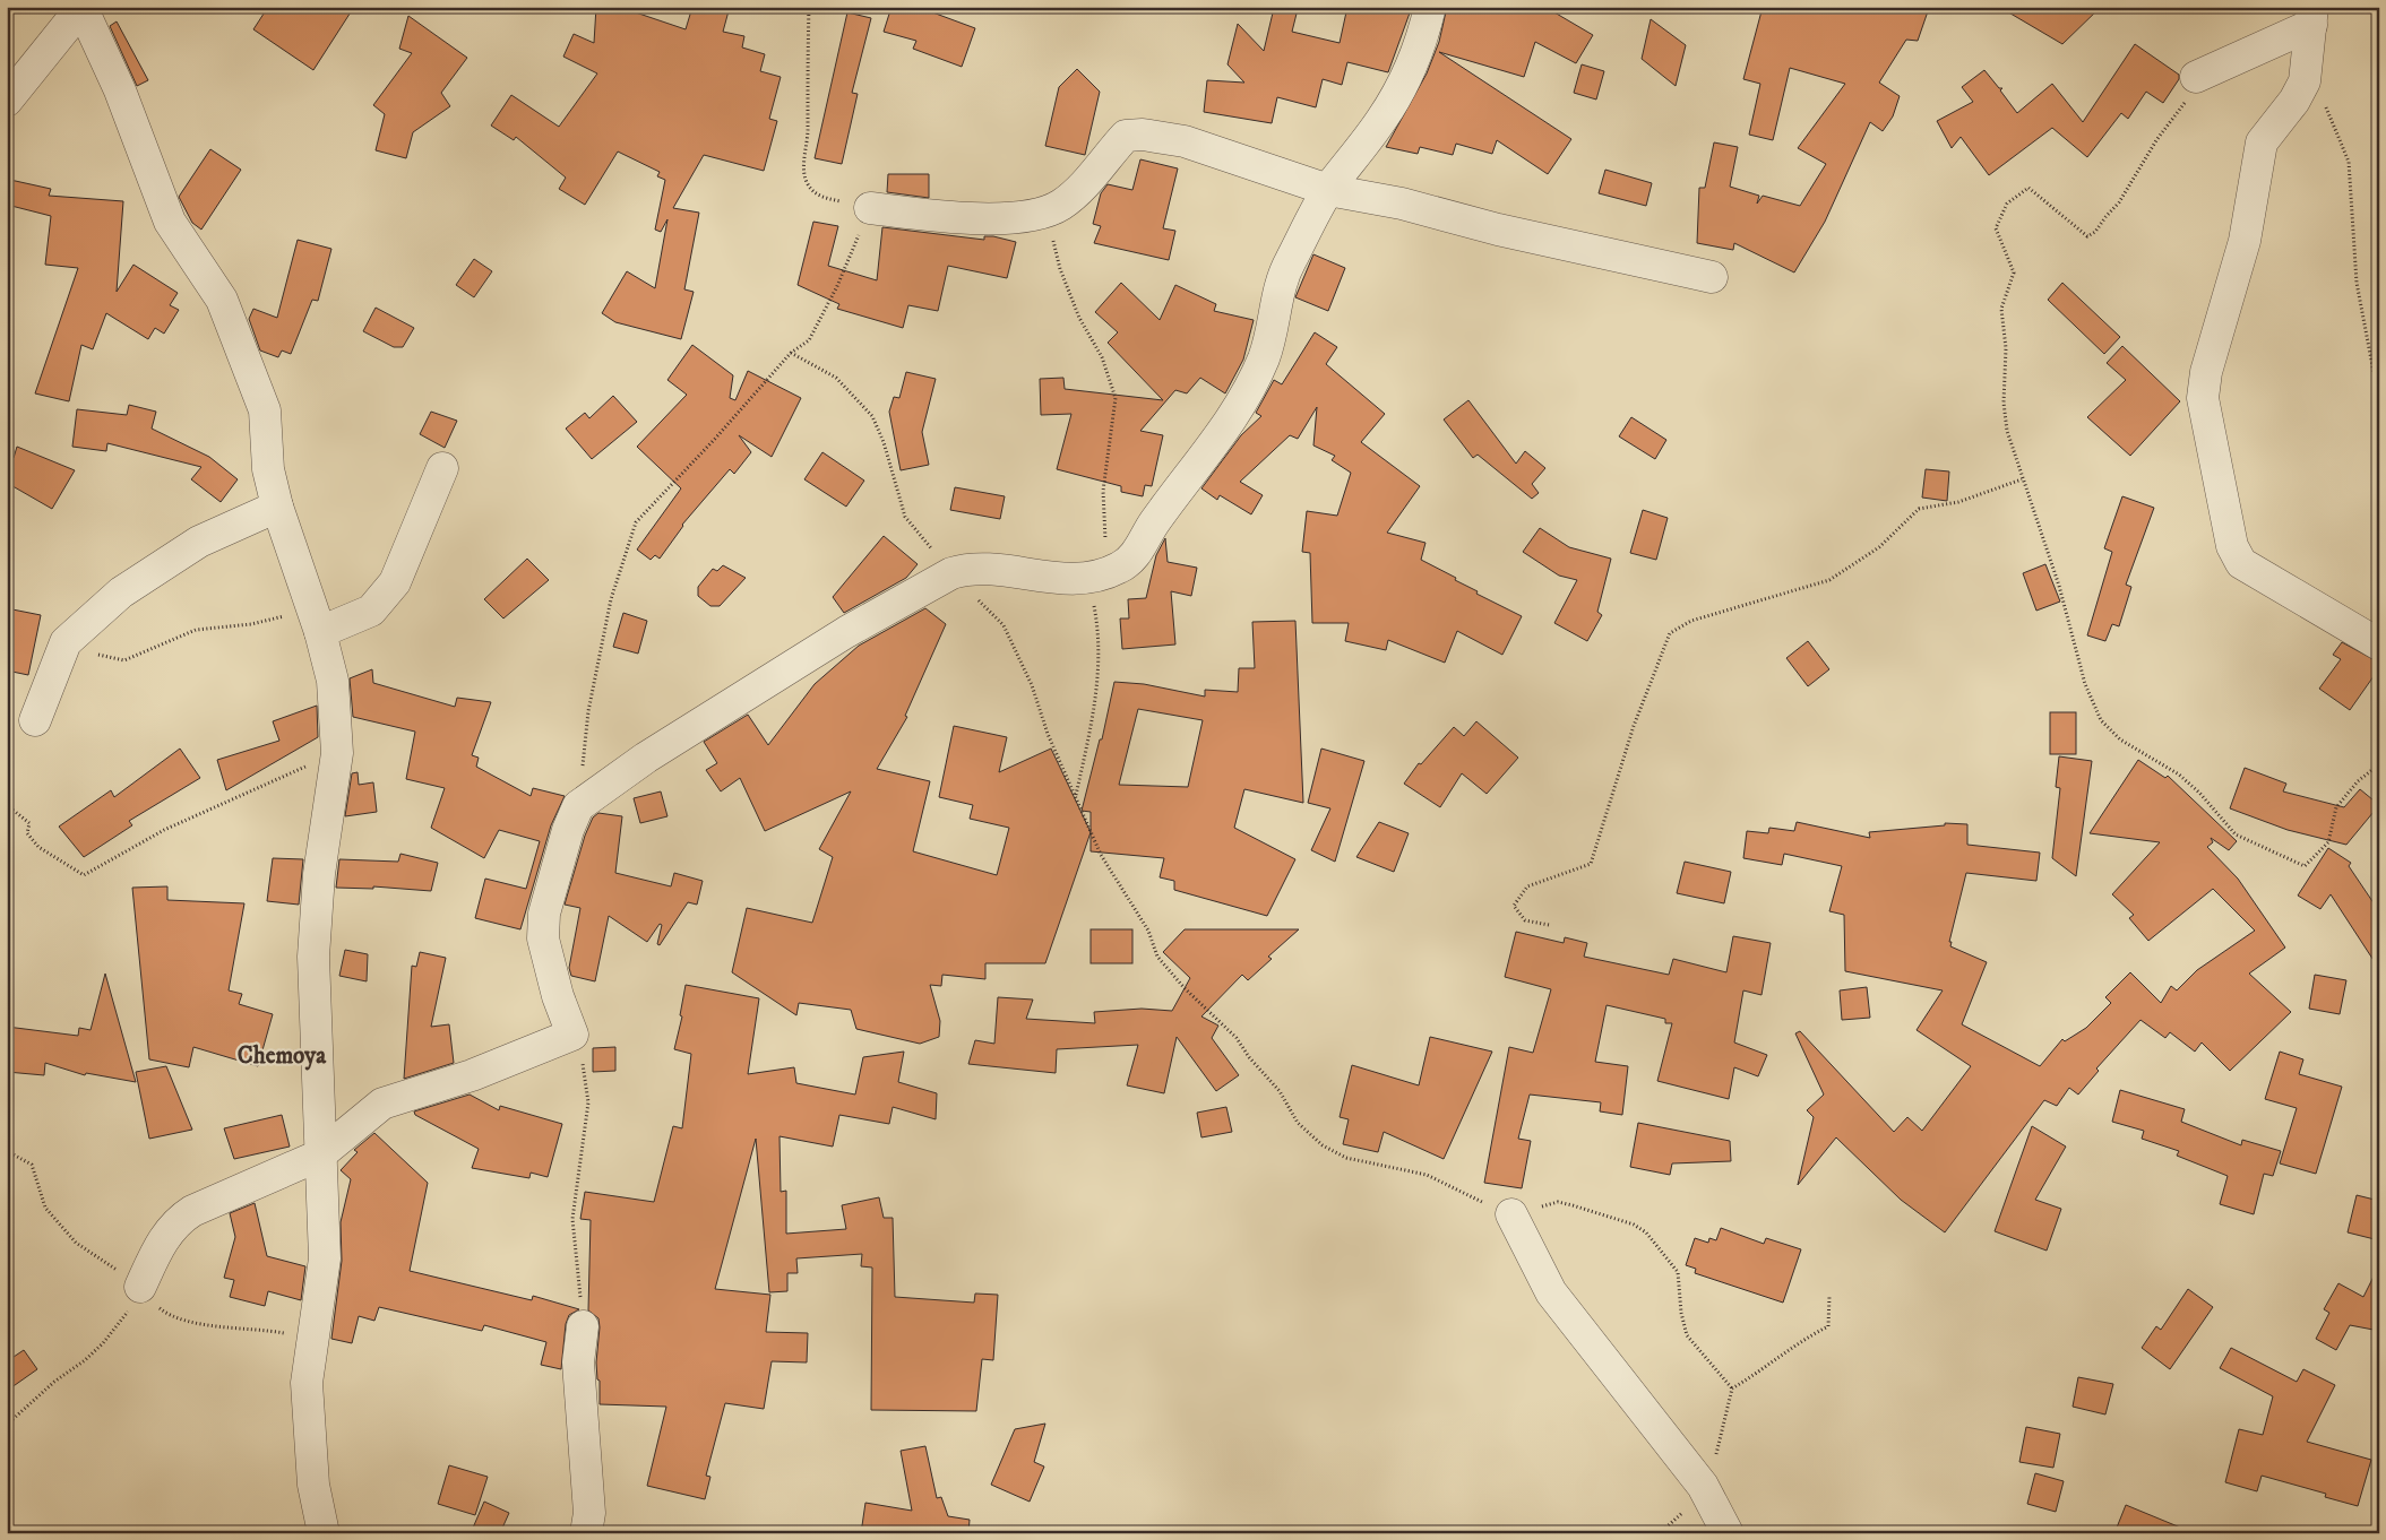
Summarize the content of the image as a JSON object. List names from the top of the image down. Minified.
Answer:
{"districts":["Chemoya"]}
